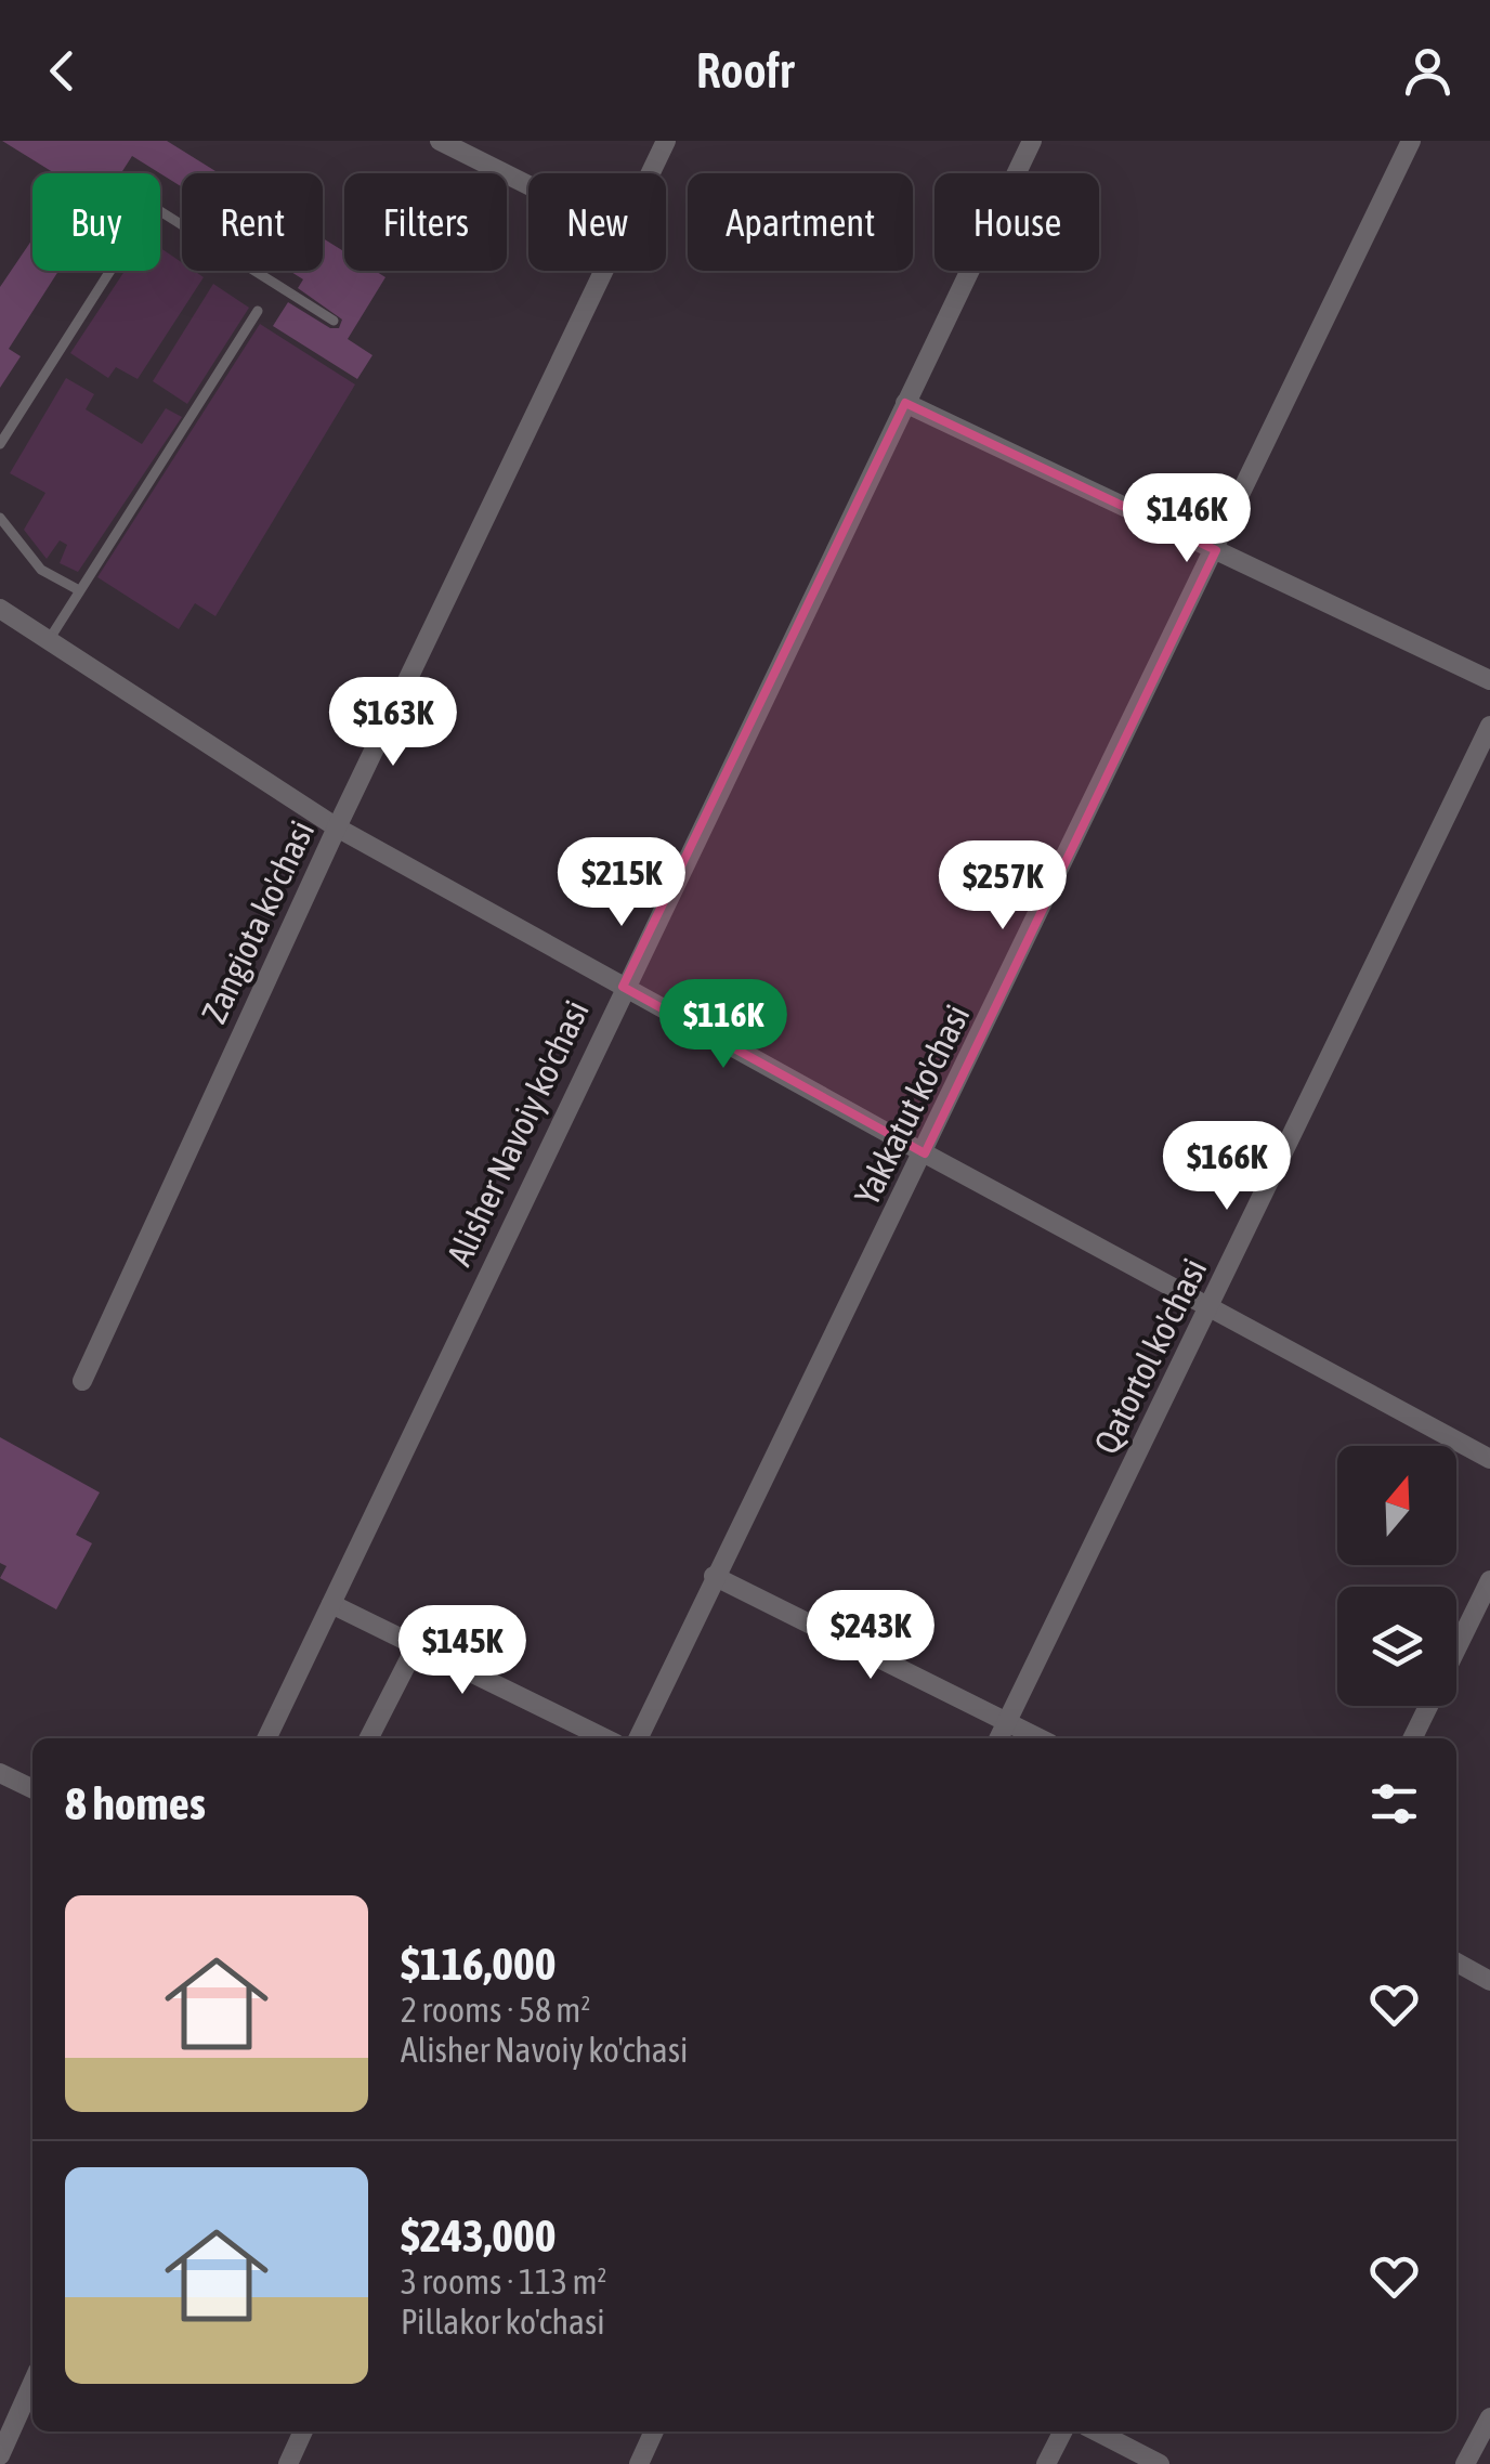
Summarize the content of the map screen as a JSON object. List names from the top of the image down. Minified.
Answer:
{"streets":{"street":["Zangiota ko'chasi","Yakkatut ko'chasi","Alisher Navoiy ko'chasi","Qatortol ko'chasi"]},"north":"top","page":{"header":"Roofr","chip":["Buy","Rent","Filters","New","Apartment","House"],"price":["$146K","$163K","$215K","$257K","$116K","$166K","$243K","$145K"],"heading":"8 homes","list":[{"name":"$116,000","note":"2 rooms · 58 m² · Alisher Navoiy ko'chasi"},{"name":"$243,000","note":"3 rooms · 113 m² · Pillakor ko'chasi"}]}}
